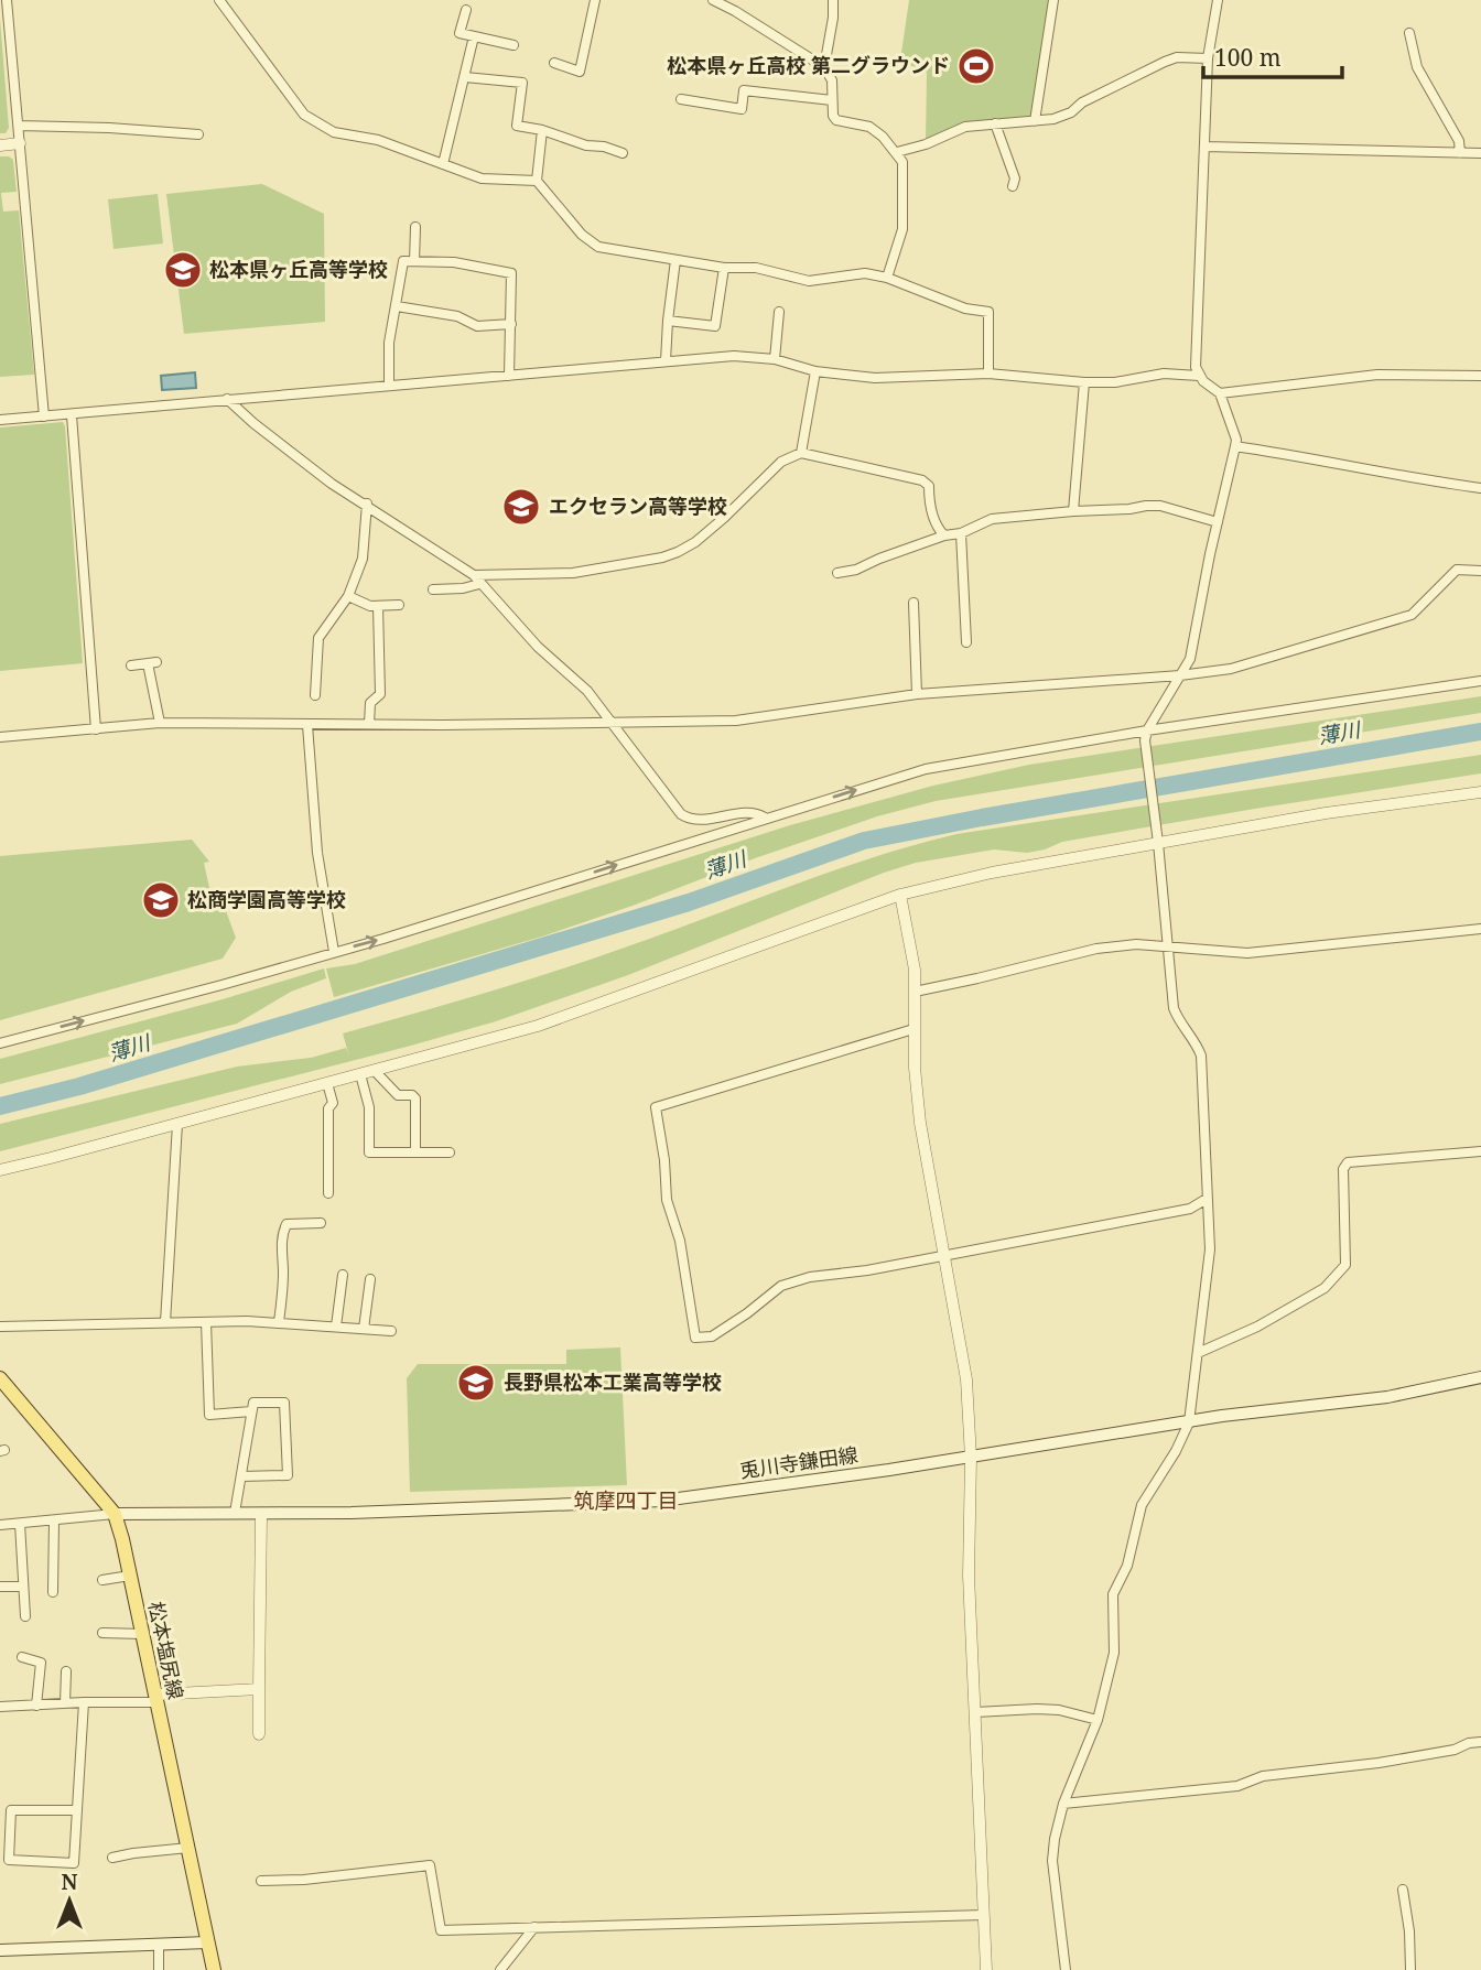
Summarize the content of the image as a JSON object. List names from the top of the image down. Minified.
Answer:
{"streets":{"main road":["兎川寺鎌田線","松本塩尻線"]},"crossings":[["兎川寺鎌田線","松本塩尻線"]],"districts":["筑摩四丁目"],"water":["薄川"],"places":{"sports":["松本県ヶ丘高校 第二グラウンド"],"school or university":["松本県ヶ丘高等学校","エクセラン高等学校","松商学園高等学校","長野県松本工業高等学校"]},"scale_bar":"100 m","north":"top"}
